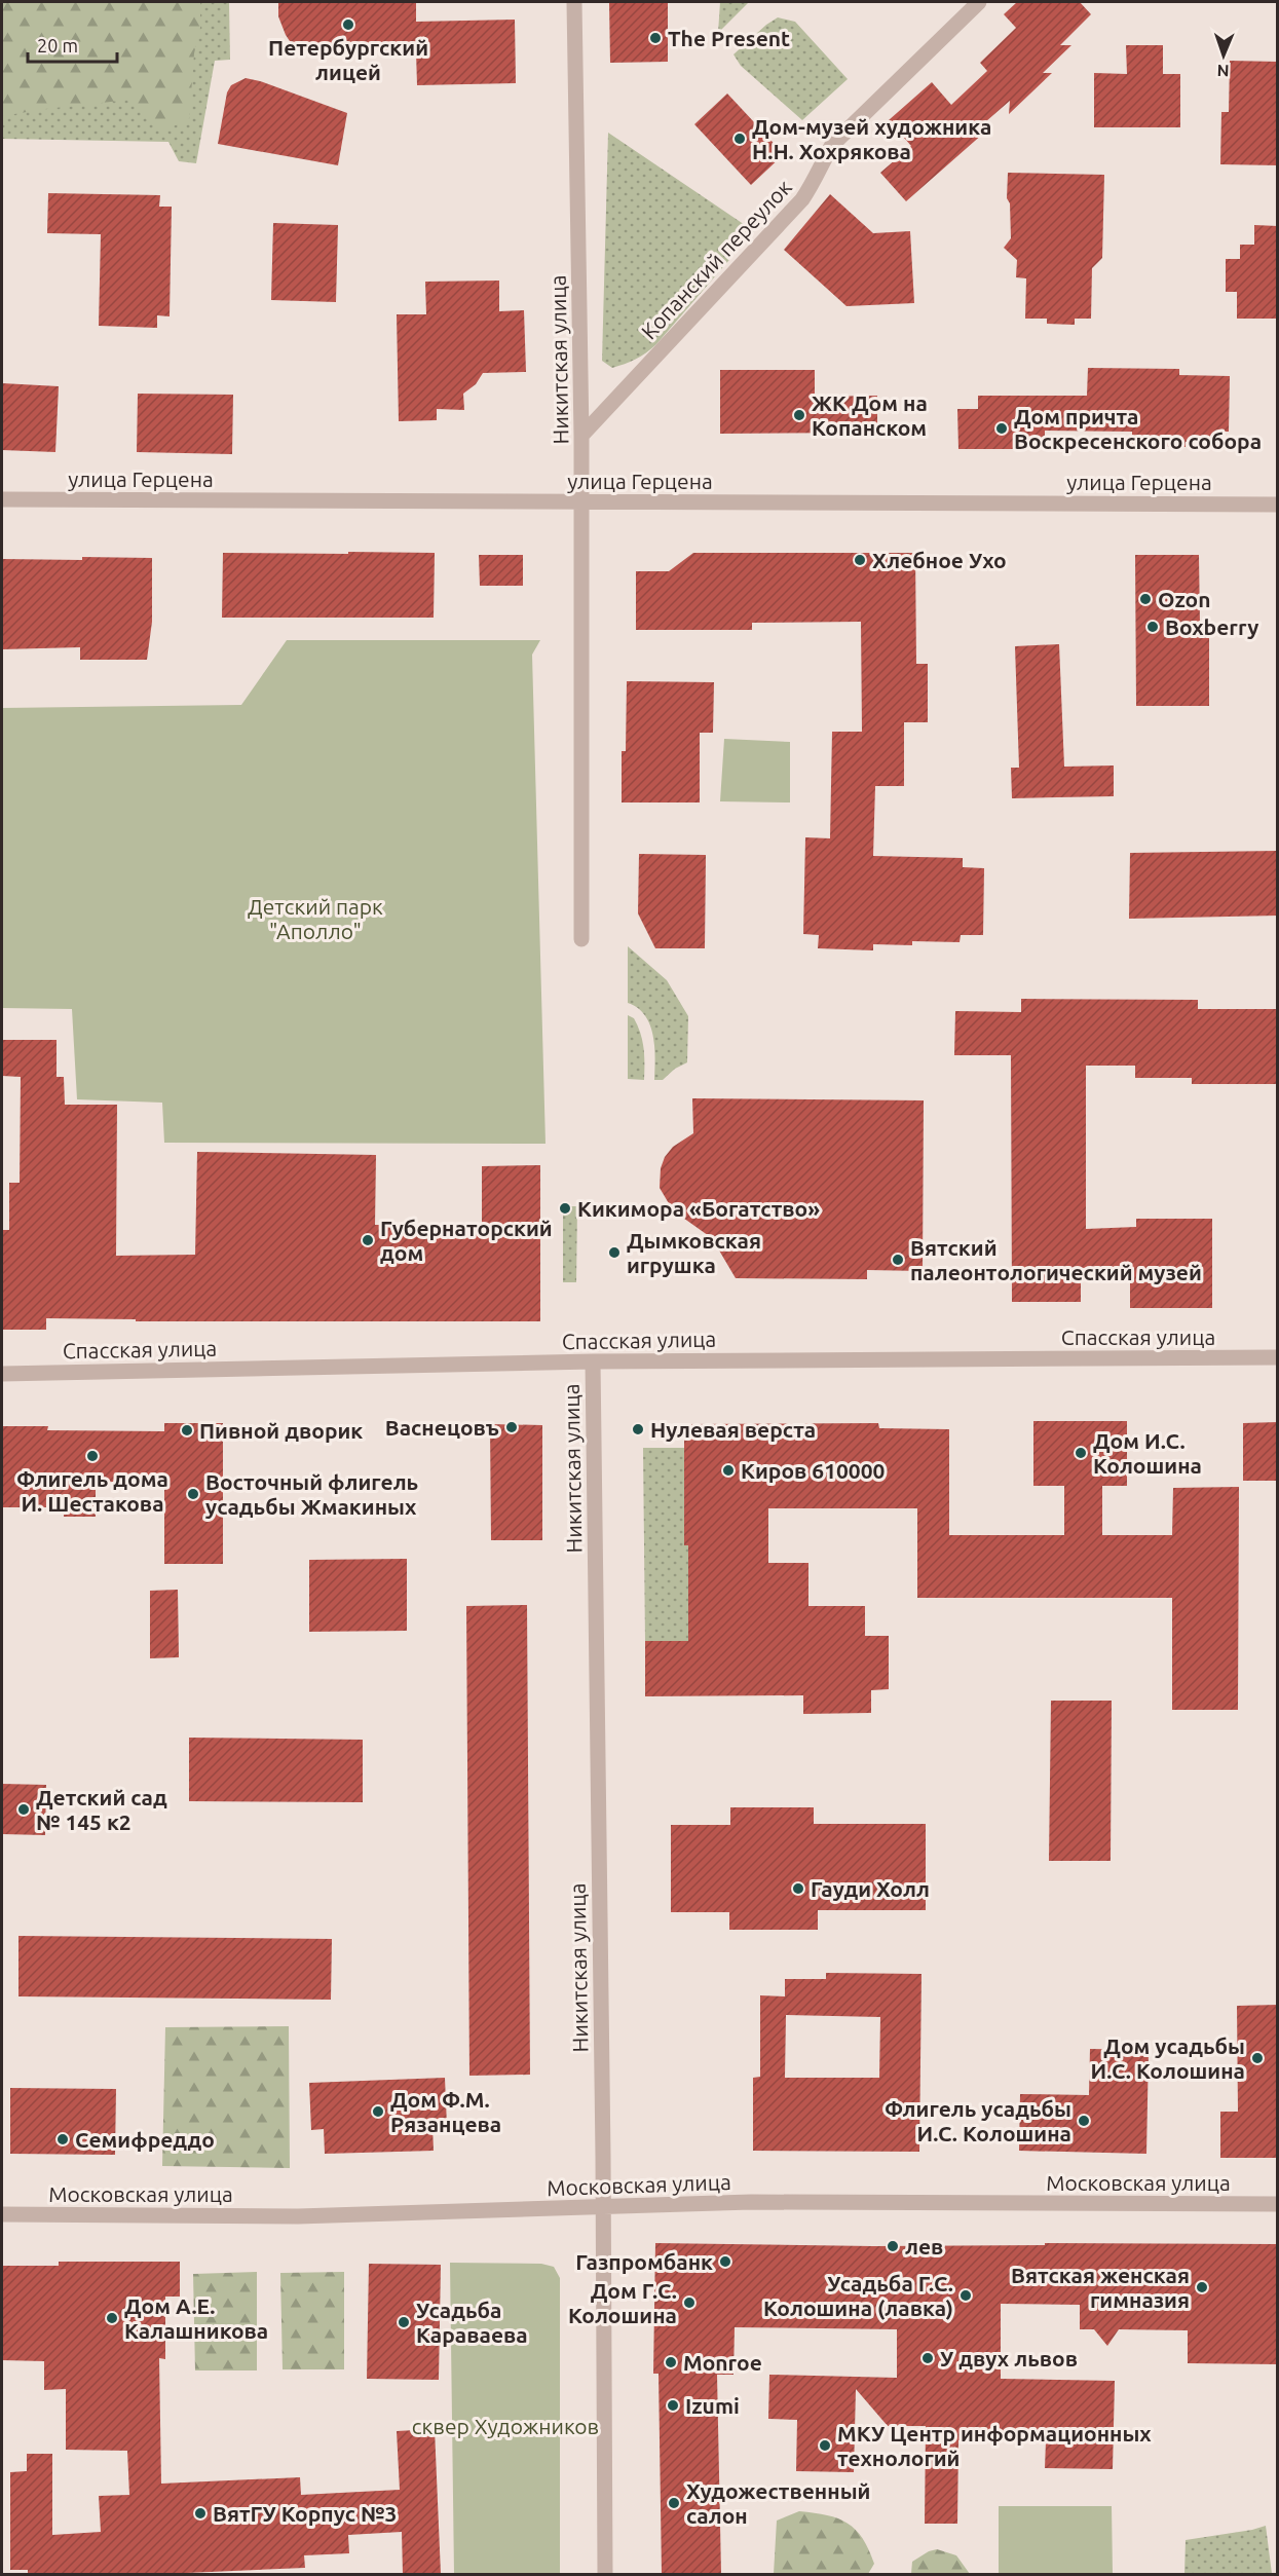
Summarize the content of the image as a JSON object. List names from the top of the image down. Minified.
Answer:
{"streets":{"street":["Копанский переулок","Никитская улица","улица Герцена","Спасская улица","Московская улица"]},"crossings":[["Копанский переулок","Никитская улица"],["Никитская улица","улица Герцена"],["Никитская улица","Спасская улица"],["Никитская улица","Московская улица"]],"parks":["Детский парк \"Аполло\"","сквер Художников"],"places":["Петербургский лицей","The Present","Дом-музей художника Н.Н. Хохрякова","ЖК Дом на Копанском","Дом причта Воскресенского собора","Хлебное Ухо","Ozon","Boxberry","Кикимора «Богатство»","Губернаторский дом","Дымковская игрушка","Вятский палеонтологический музей","Васнецовъ","Нулевая верста","Пивной дворик","Дом И.С. Колошина","Флигель дома И. Шестакова","Киров 610000","Восточный флигель усадьбы Жмакиных","Детский сад № 145 к2","Гауди Холл","Дом усадьбы И.С. Колошина","Дом Ф.М. Рязанцева","Флигель усадьбы И.С. Колошина","Семифреддо","лев","Газпромбанк","Вятская женская гимназия","Усадьба Г.С. Колошина (лавка)","Дом Г.С. Колошина","Дом А.Е. Калашникова","Усадьба Караваева","У двух львов","Monroe","Izumi","МКУ Центр информационных технологий","Художественный салон","ВятГУ Корпус №3"],"scale_bar":"20 m","north":"bottom"}
